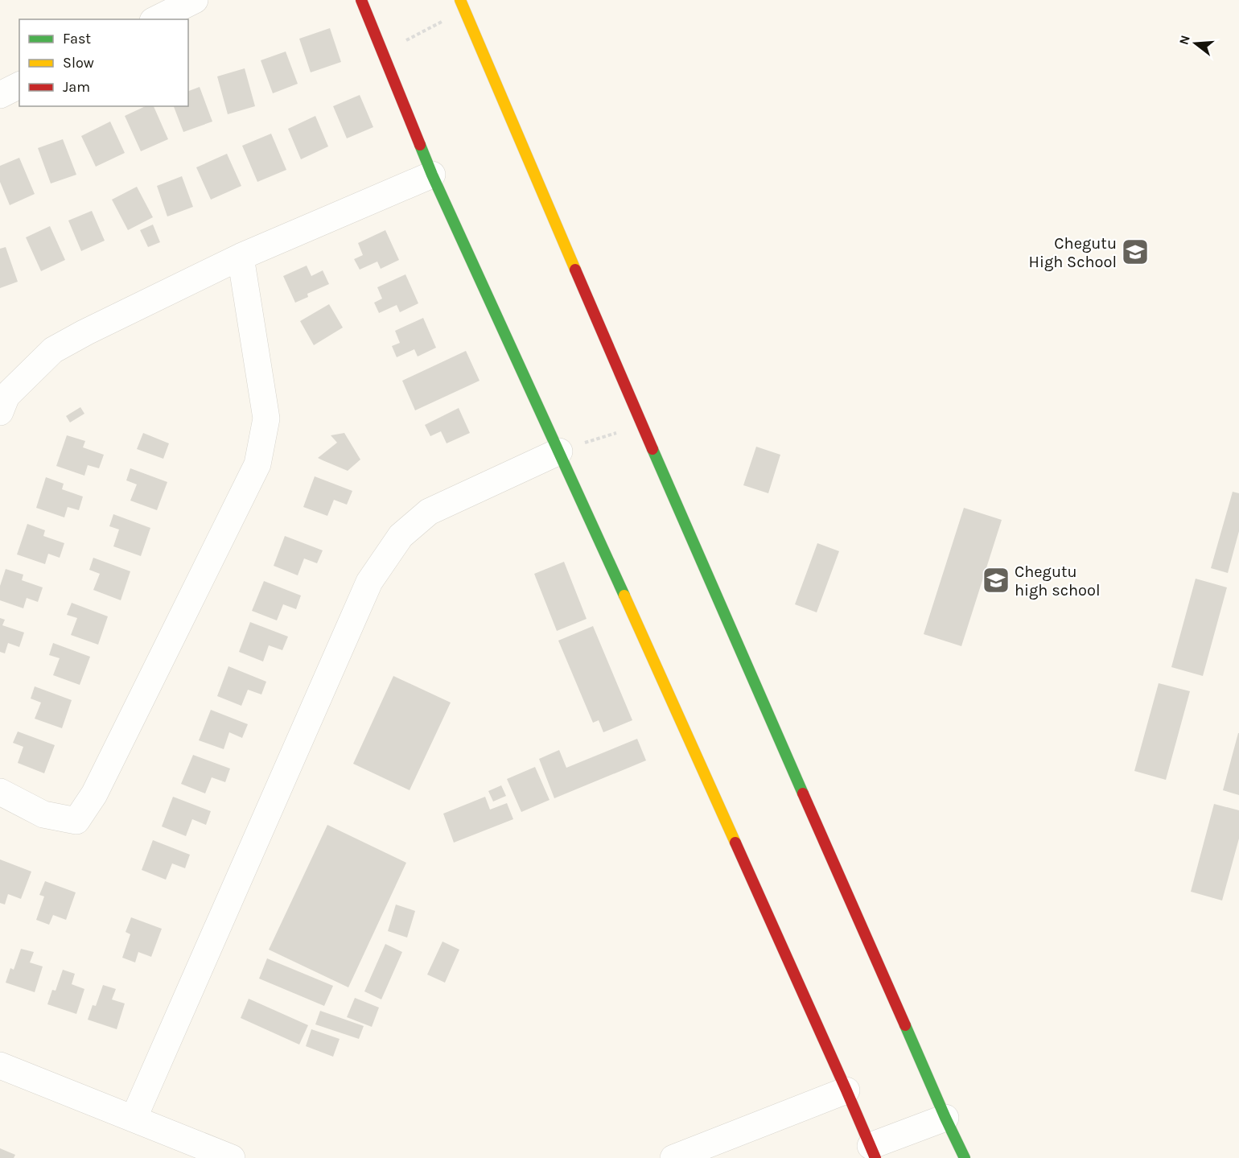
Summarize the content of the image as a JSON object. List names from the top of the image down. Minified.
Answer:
{"places":{"school or university":["Chegutu High School","Chegutu high school"]},"legend":["Fast","Slow","Jam"],"north":"left"}
